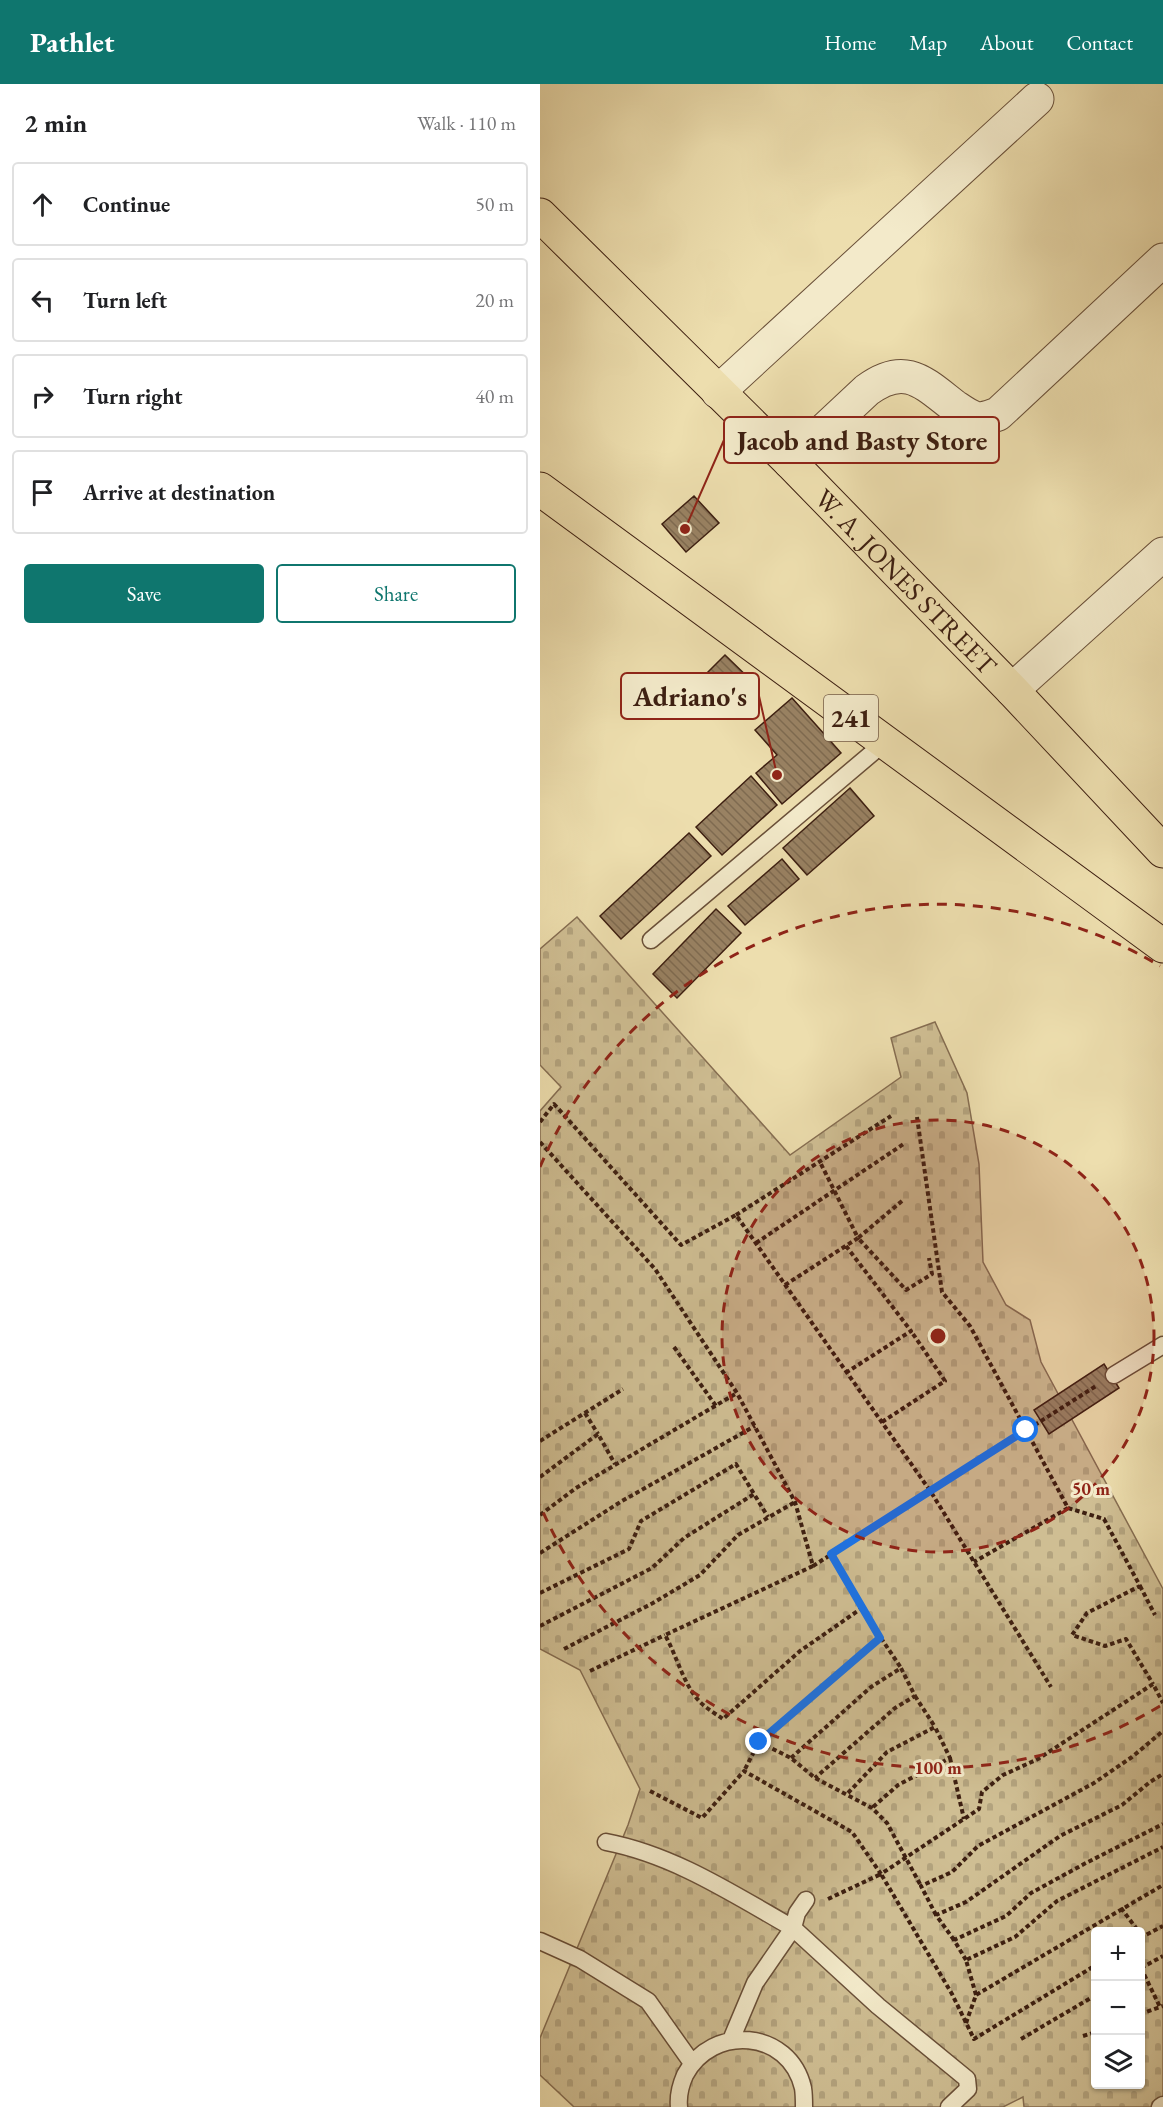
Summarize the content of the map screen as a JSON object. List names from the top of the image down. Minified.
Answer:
{"streets":{"main road":["W. A. JONES STREET","241"]},"places":["Jacob and Basty Store","Adriano's"],"page":{"header":"Pathlet","nav":["Home","Map","About","Contact"],"heading":["2 min","Walk · 110 m"],"list":[["Continue","50 m"],["Turn left","20 m"],["Turn right","40 m"],"Arrive at destination"],"buttons":["Save","Share"],"map_buttons":["+","−"]},"rings":["50 m","100 m"]}
